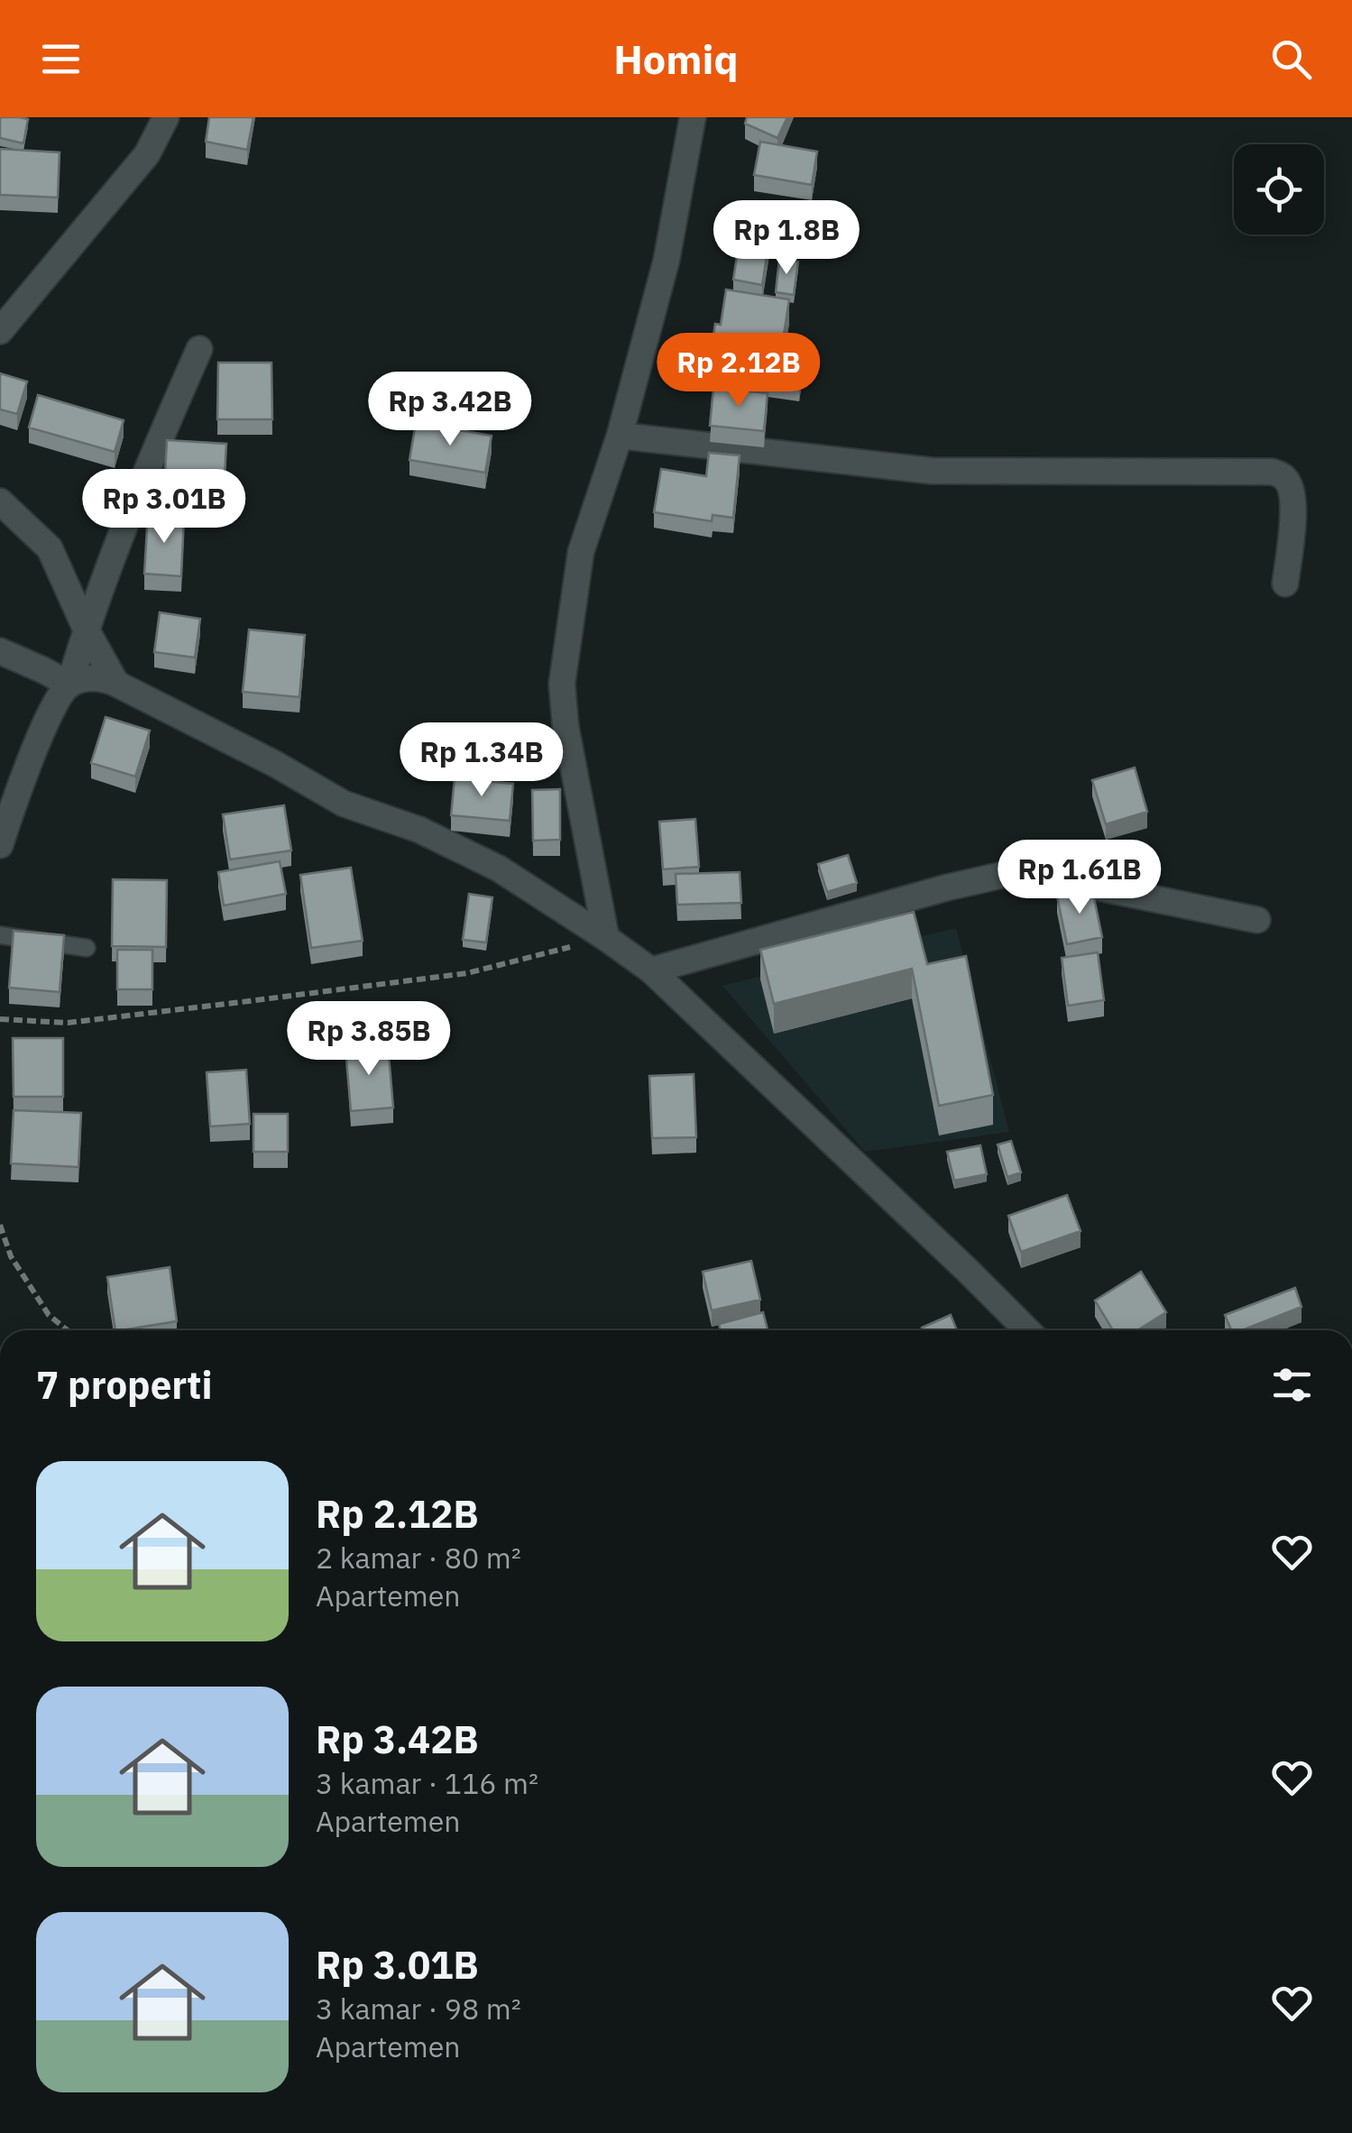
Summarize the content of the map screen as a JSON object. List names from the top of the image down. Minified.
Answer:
{"page":{"header":"Homiq","price":["Rp 1.8B","Rp 2.12B","Rp 3.42B","Rp 3.01B","Rp 1.34B","Rp 1.61B","Rp 3.85B"],"heading":"7 properti","list":[{"name":"Rp 2.12B","note":"2 kamar · 80 m² · Apartemen"},{"name":"Rp 3.42B","note":"3 kamar · 116 m² · Apartemen"},{"name":"Rp 3.01B","note":"3 kamar · 98 m² · Apartemen"}]}}
